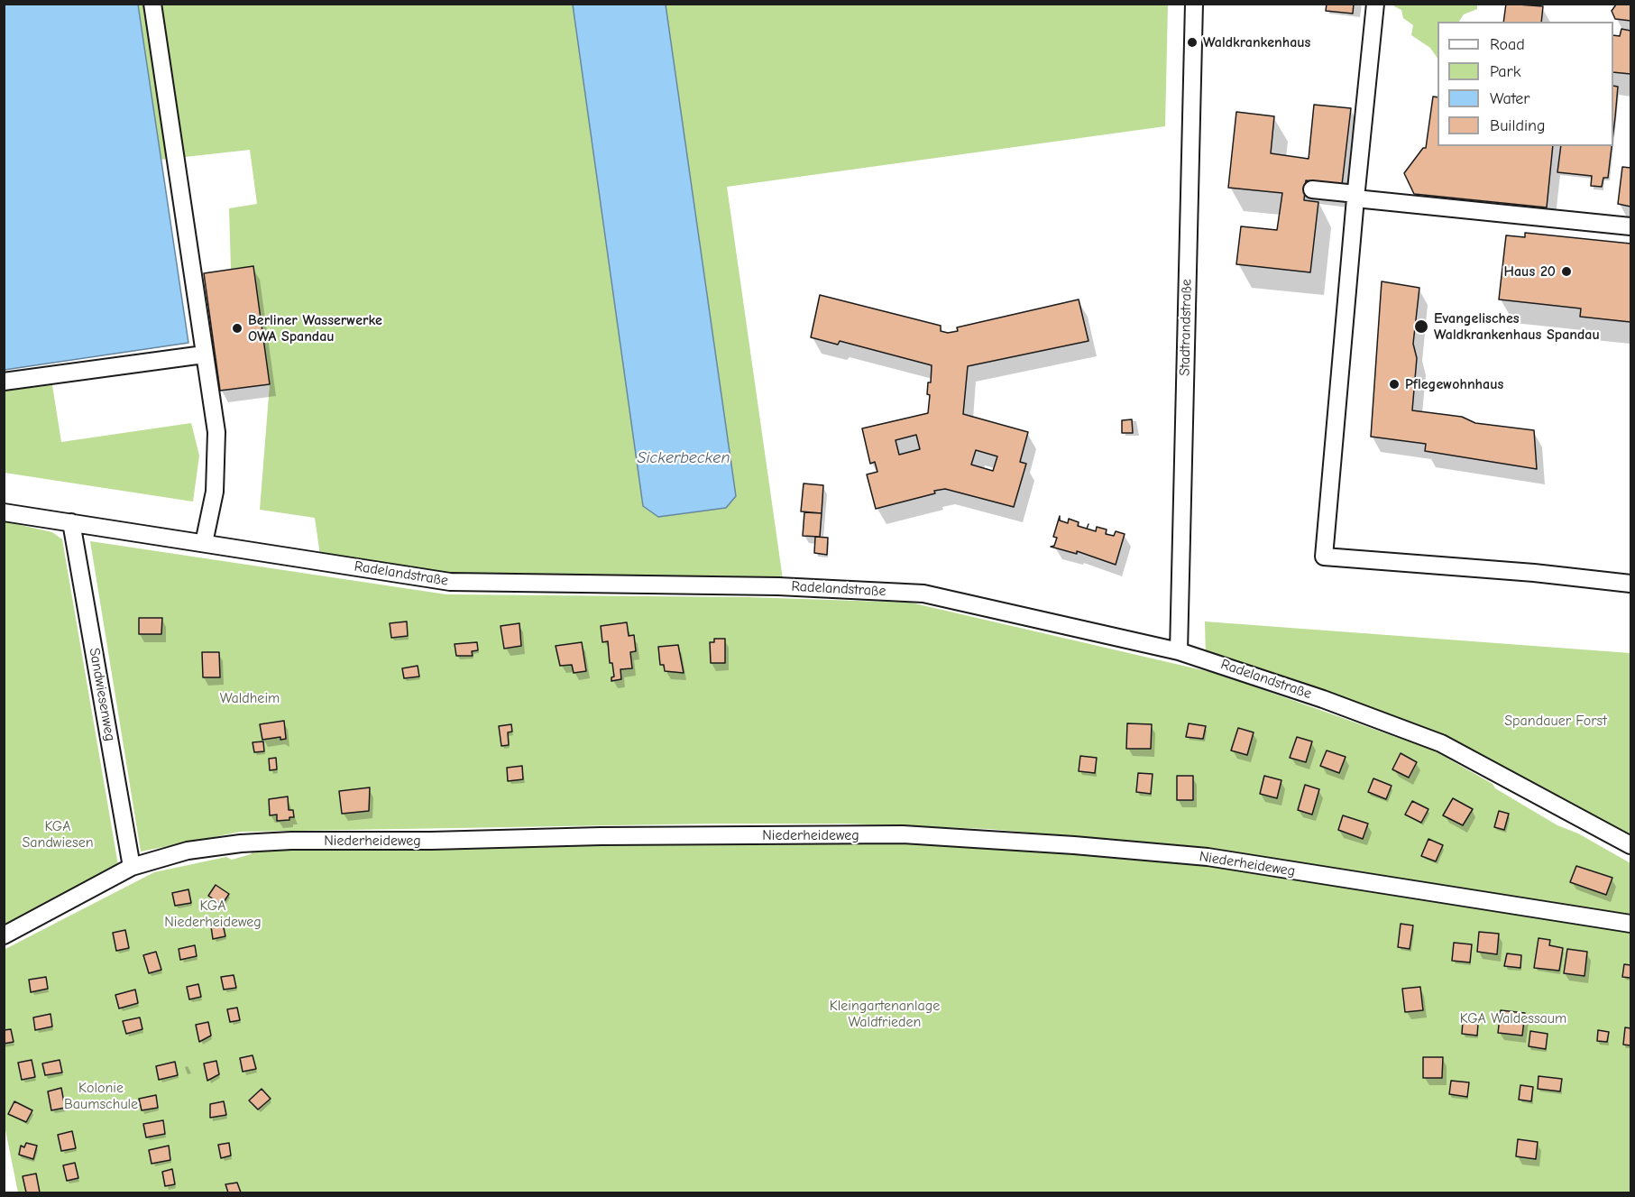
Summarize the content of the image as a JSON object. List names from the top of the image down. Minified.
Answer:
{"streets":{"street":["Stadtrandstraße","Radelandstraße","Sandwiesenweg","Niederheideweg"]},"crossings":[["Stadtrandstraße","Radelandstraße"],["Radelandstraße","Sandwiesenweg"],["Sandwiesenweg","Niederheideweg"]],"water":["Sickerbecken"],"parks":["Waldheim","Spandauer Forst","KGA Sandwiesen","KGA Niederheideweg","Kleingartenanlage Waldfrieden","KGA Waldessaum","Kolonie Baumschule"],"places":["Waldkrankenhaus","Haus 20","Evangelisches Waldkrankenhaus Spandau","Berliner Wasserwerke OWA Spandau","Pflegewohnhaus"],"legend":["Road","Park","Water","Building"]}
